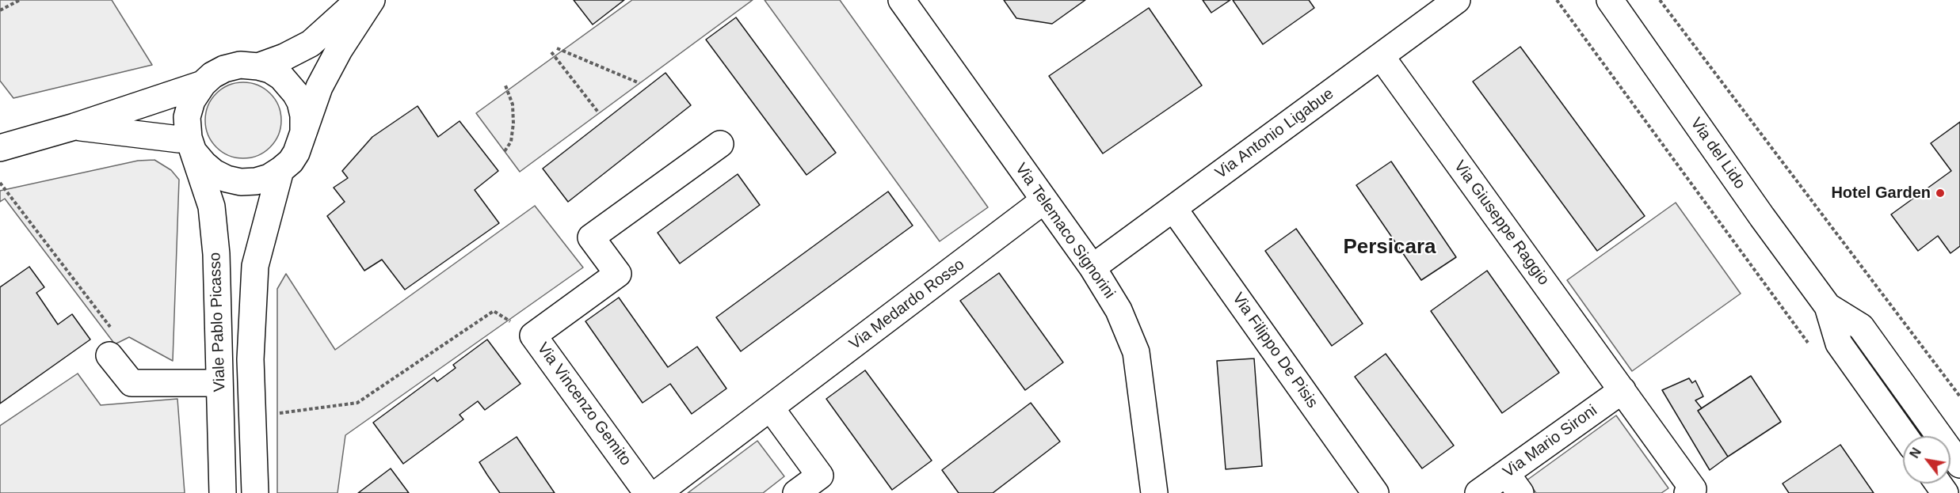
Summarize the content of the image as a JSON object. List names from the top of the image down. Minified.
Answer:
{"streets":{"street":["Via Antonio Ligabue","Via del Lido","Via Giuseppe Raggio","Via Telemaco Signorini","Via Medardo Rosso","Viale Pablo Picasso","Via Filippo De Pisis","Via Vincenzo Gemito","Via Mario Sironi"]},"crossings":[["Via Antonio Ligabue","Via Giuseppe Raggio"],["Via Antonio Ligabue","Via Telemaco Signorini"],["Via Antonio Ligabue","Via Filippo De Pisis"],["Via Giuseppe Raggio","Via Mario Sironi"],["Via Telemaco Signorini","Via Medardo Rosso"]],"districts":["Persicara"],"places":["Hotel Garden"],"north":"top left"}
